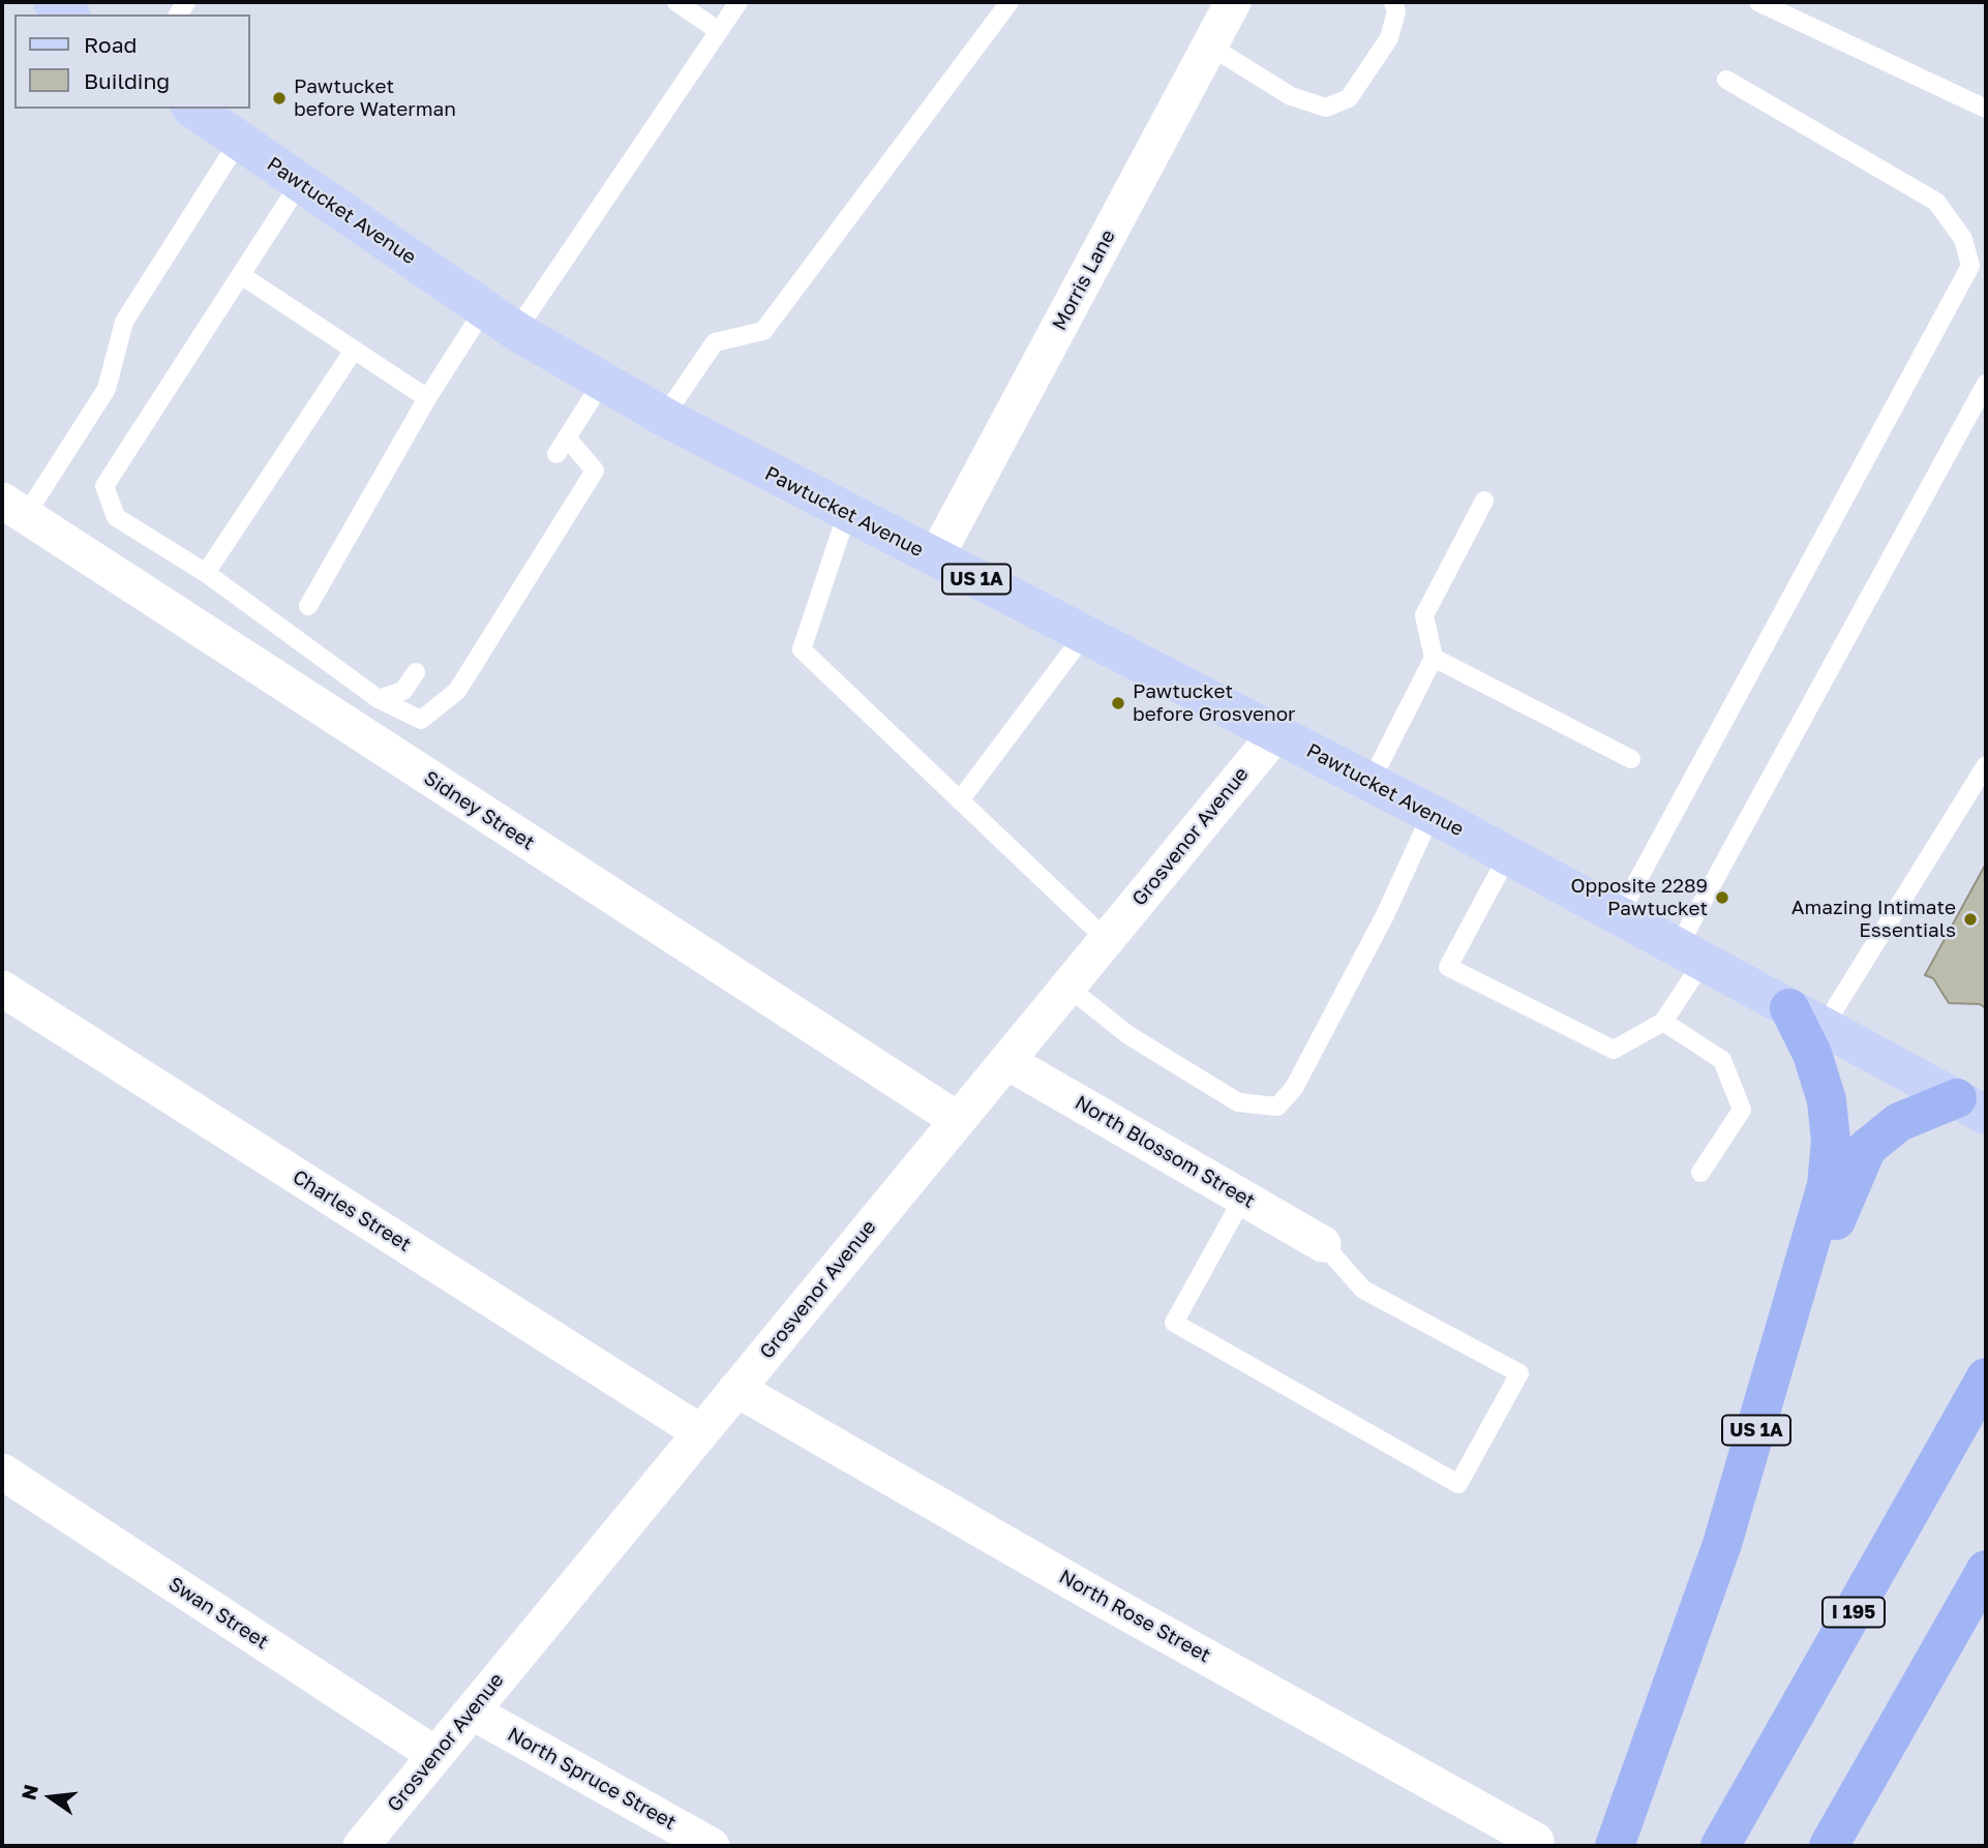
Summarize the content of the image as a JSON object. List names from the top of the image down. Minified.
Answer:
{"streets":{"highway":["US 1A","I 195"],"main road":["Pawtucket Avenue"],"street":["Morris Lane","Sidney Street","Grosvenor Avenue","North Blossom Street","Charles Street","Swan Street","North Rose Street","North Spruce Street"]},"crossings":[["Pawtucket Avenue","Morris Lane"],["Pawtucket Avenue","US 1A"],["Pawtucket Avenue","Grosvenor Avenue"],["Sidney Street","Grosvenor Avenue"],["Grosvenor Avenue","North Blossom Street"],["Grosvenor Avenue","Charles Street"],["Grosvenor Avenue","Swan Street"],["Grosvenor Avenue","North Rose Street"],["Grosvenor Avenue","North Spruce Street"]],"places":["Pawtucket before Waterman","Pawtucket before Grosvenor","Opposite 2289 Pawtucket","Amazing Intimate Essentials"],"legend":["Road","Building"],"north":"left"}
